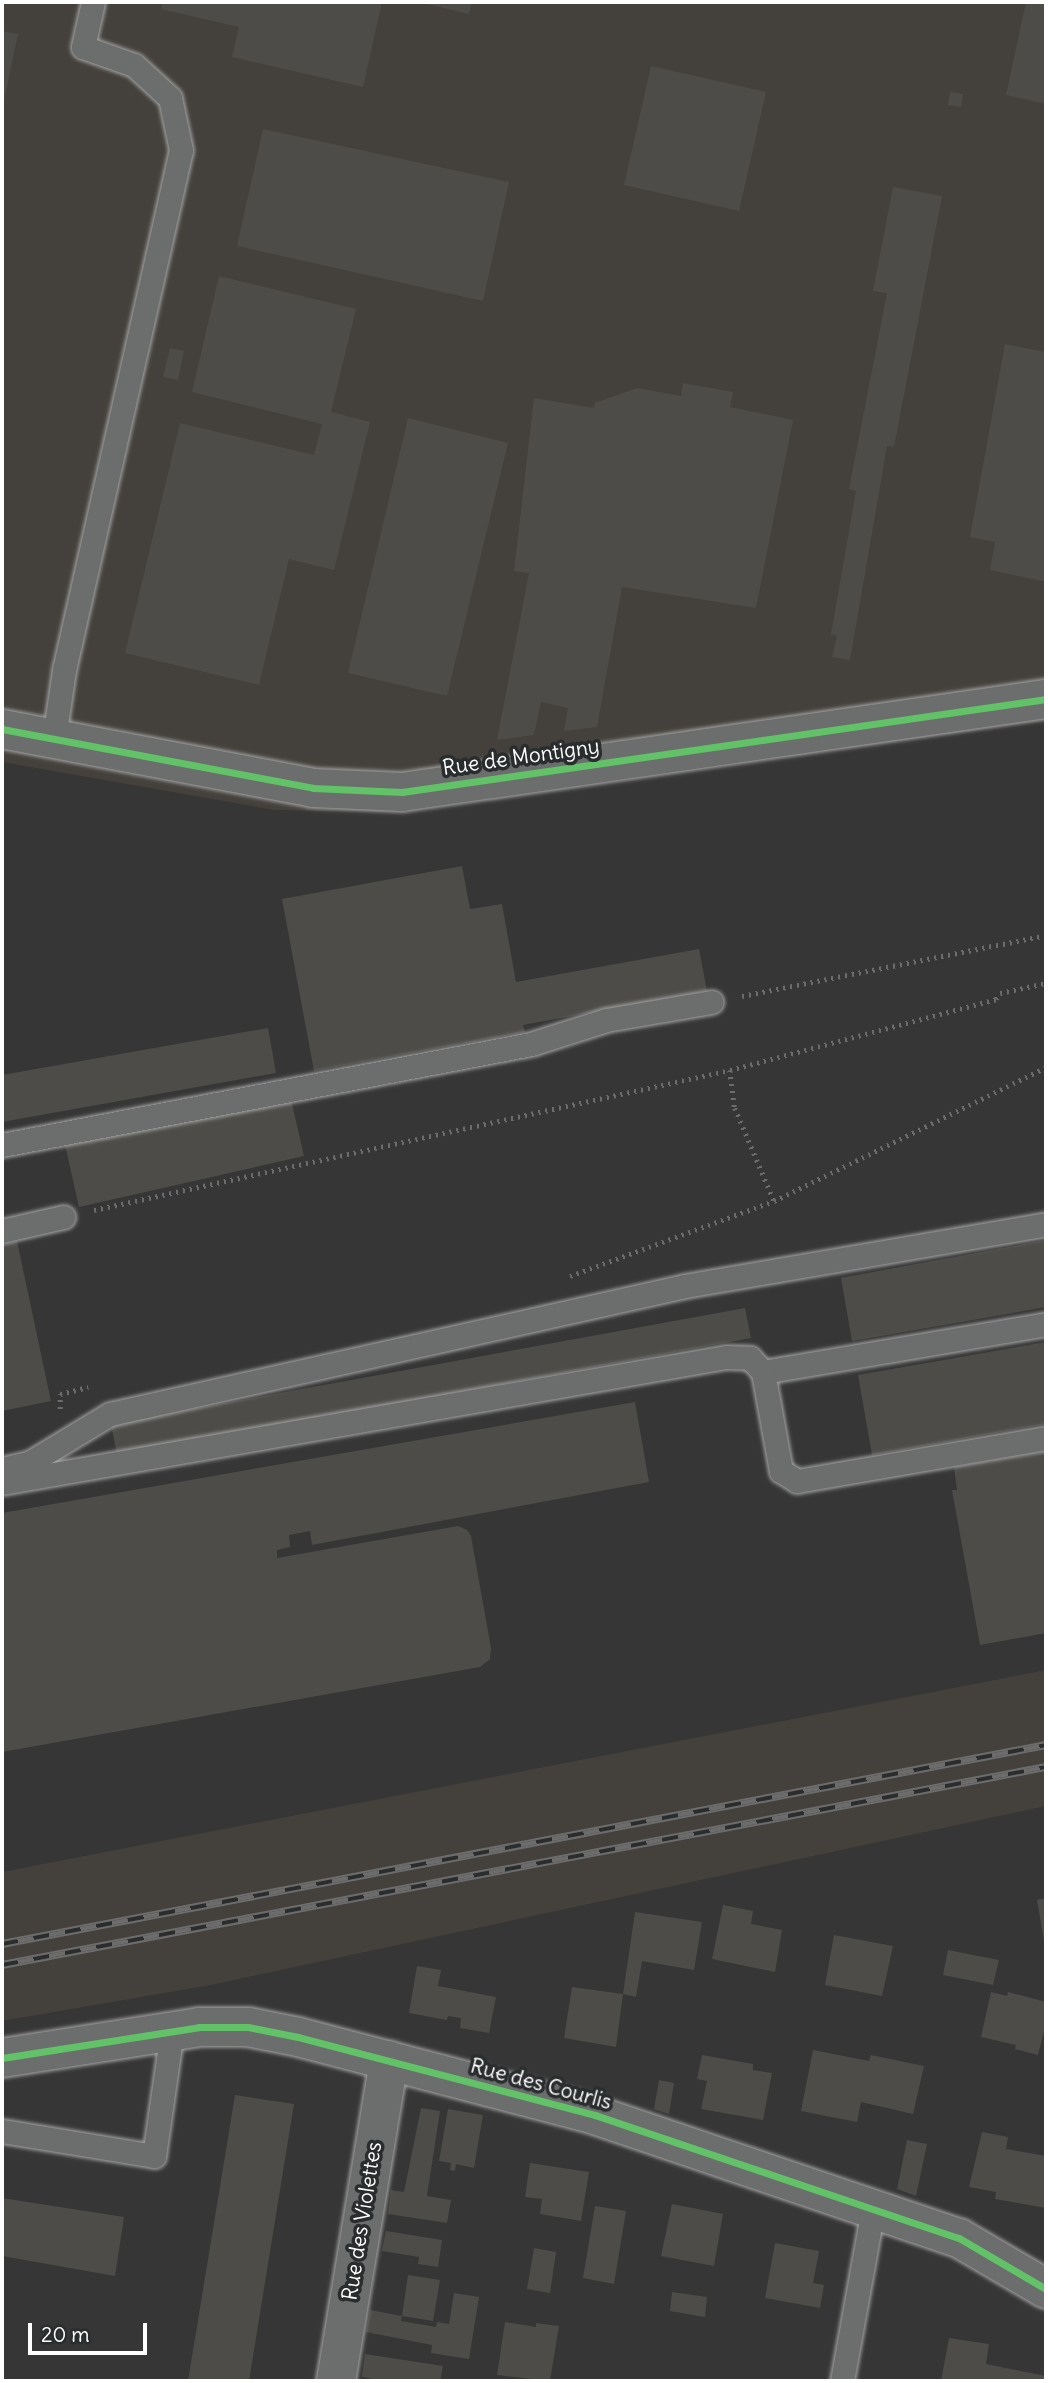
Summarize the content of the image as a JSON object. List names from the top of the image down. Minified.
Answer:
{"streets":{"street":["Rue de Montigny","Rue des Courlis","Rue des Violettes"]},"crossings":[["Rue des Courlis","Rue des Violettes"]],"scale_bar":"20 m"}
